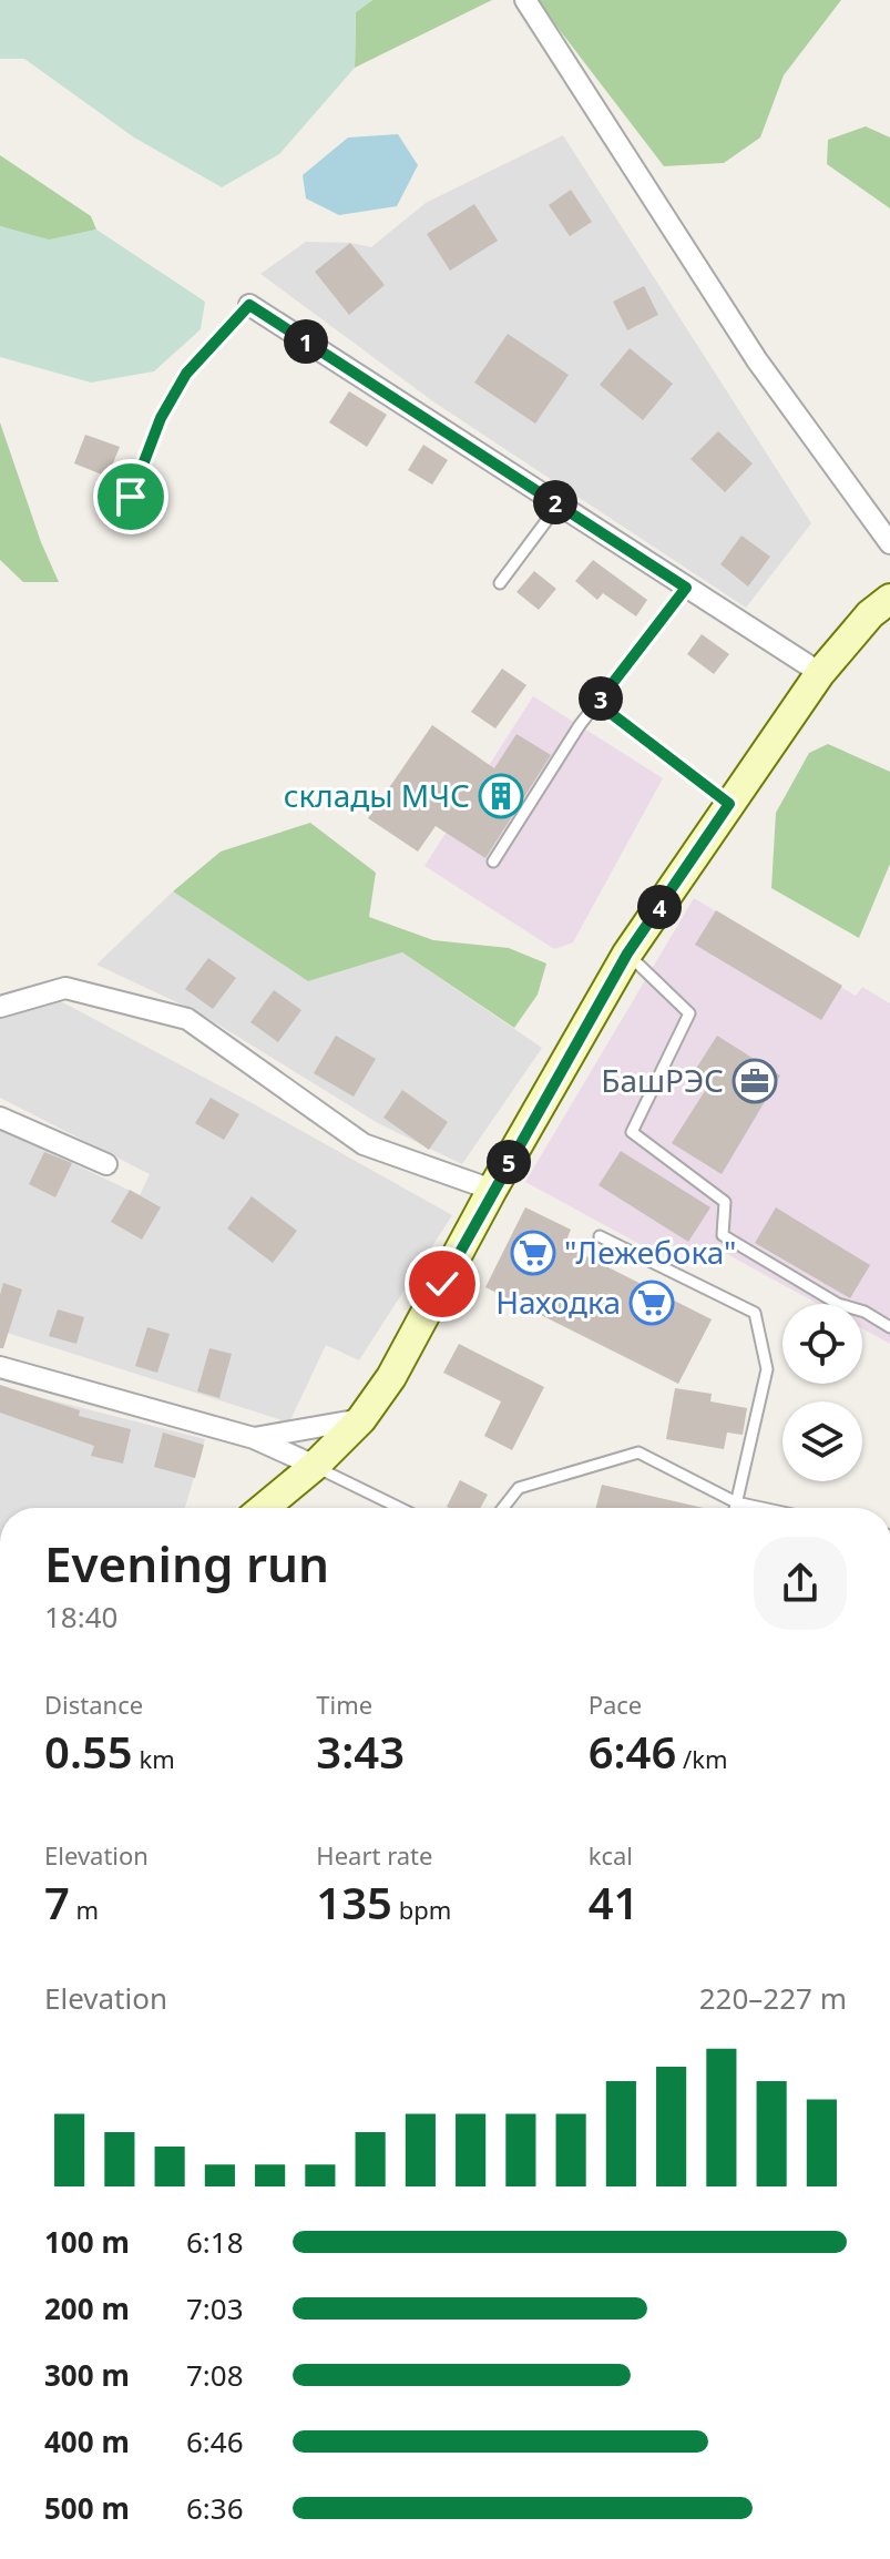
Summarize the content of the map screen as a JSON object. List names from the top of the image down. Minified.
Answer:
{"places":{"building":["склады МЧС"],"office":["БашРЭС"],"supermarket":["\"Лежебока\"","Находка"]},"page":{"pins":["1","2","3","4","5"],"heading":["Evening run","18:40"],"stats":[["Distance","0.55 km"],["Time","3:43"],["Pace","6:46 /km"],["Elevation","7 m"],["Heart rate","135 bpm"],["kcal","41"]],"chart":["Elevation","220–227 m"],"list":[{"name":"100 m","note":"6:18"},{"name":"200 m","note":"7:03"},{"name":"300 m","note":"7:08"},{"name":"400 m","note":"6:46"},{"name":"500 m","note":"6:36"}]}}
